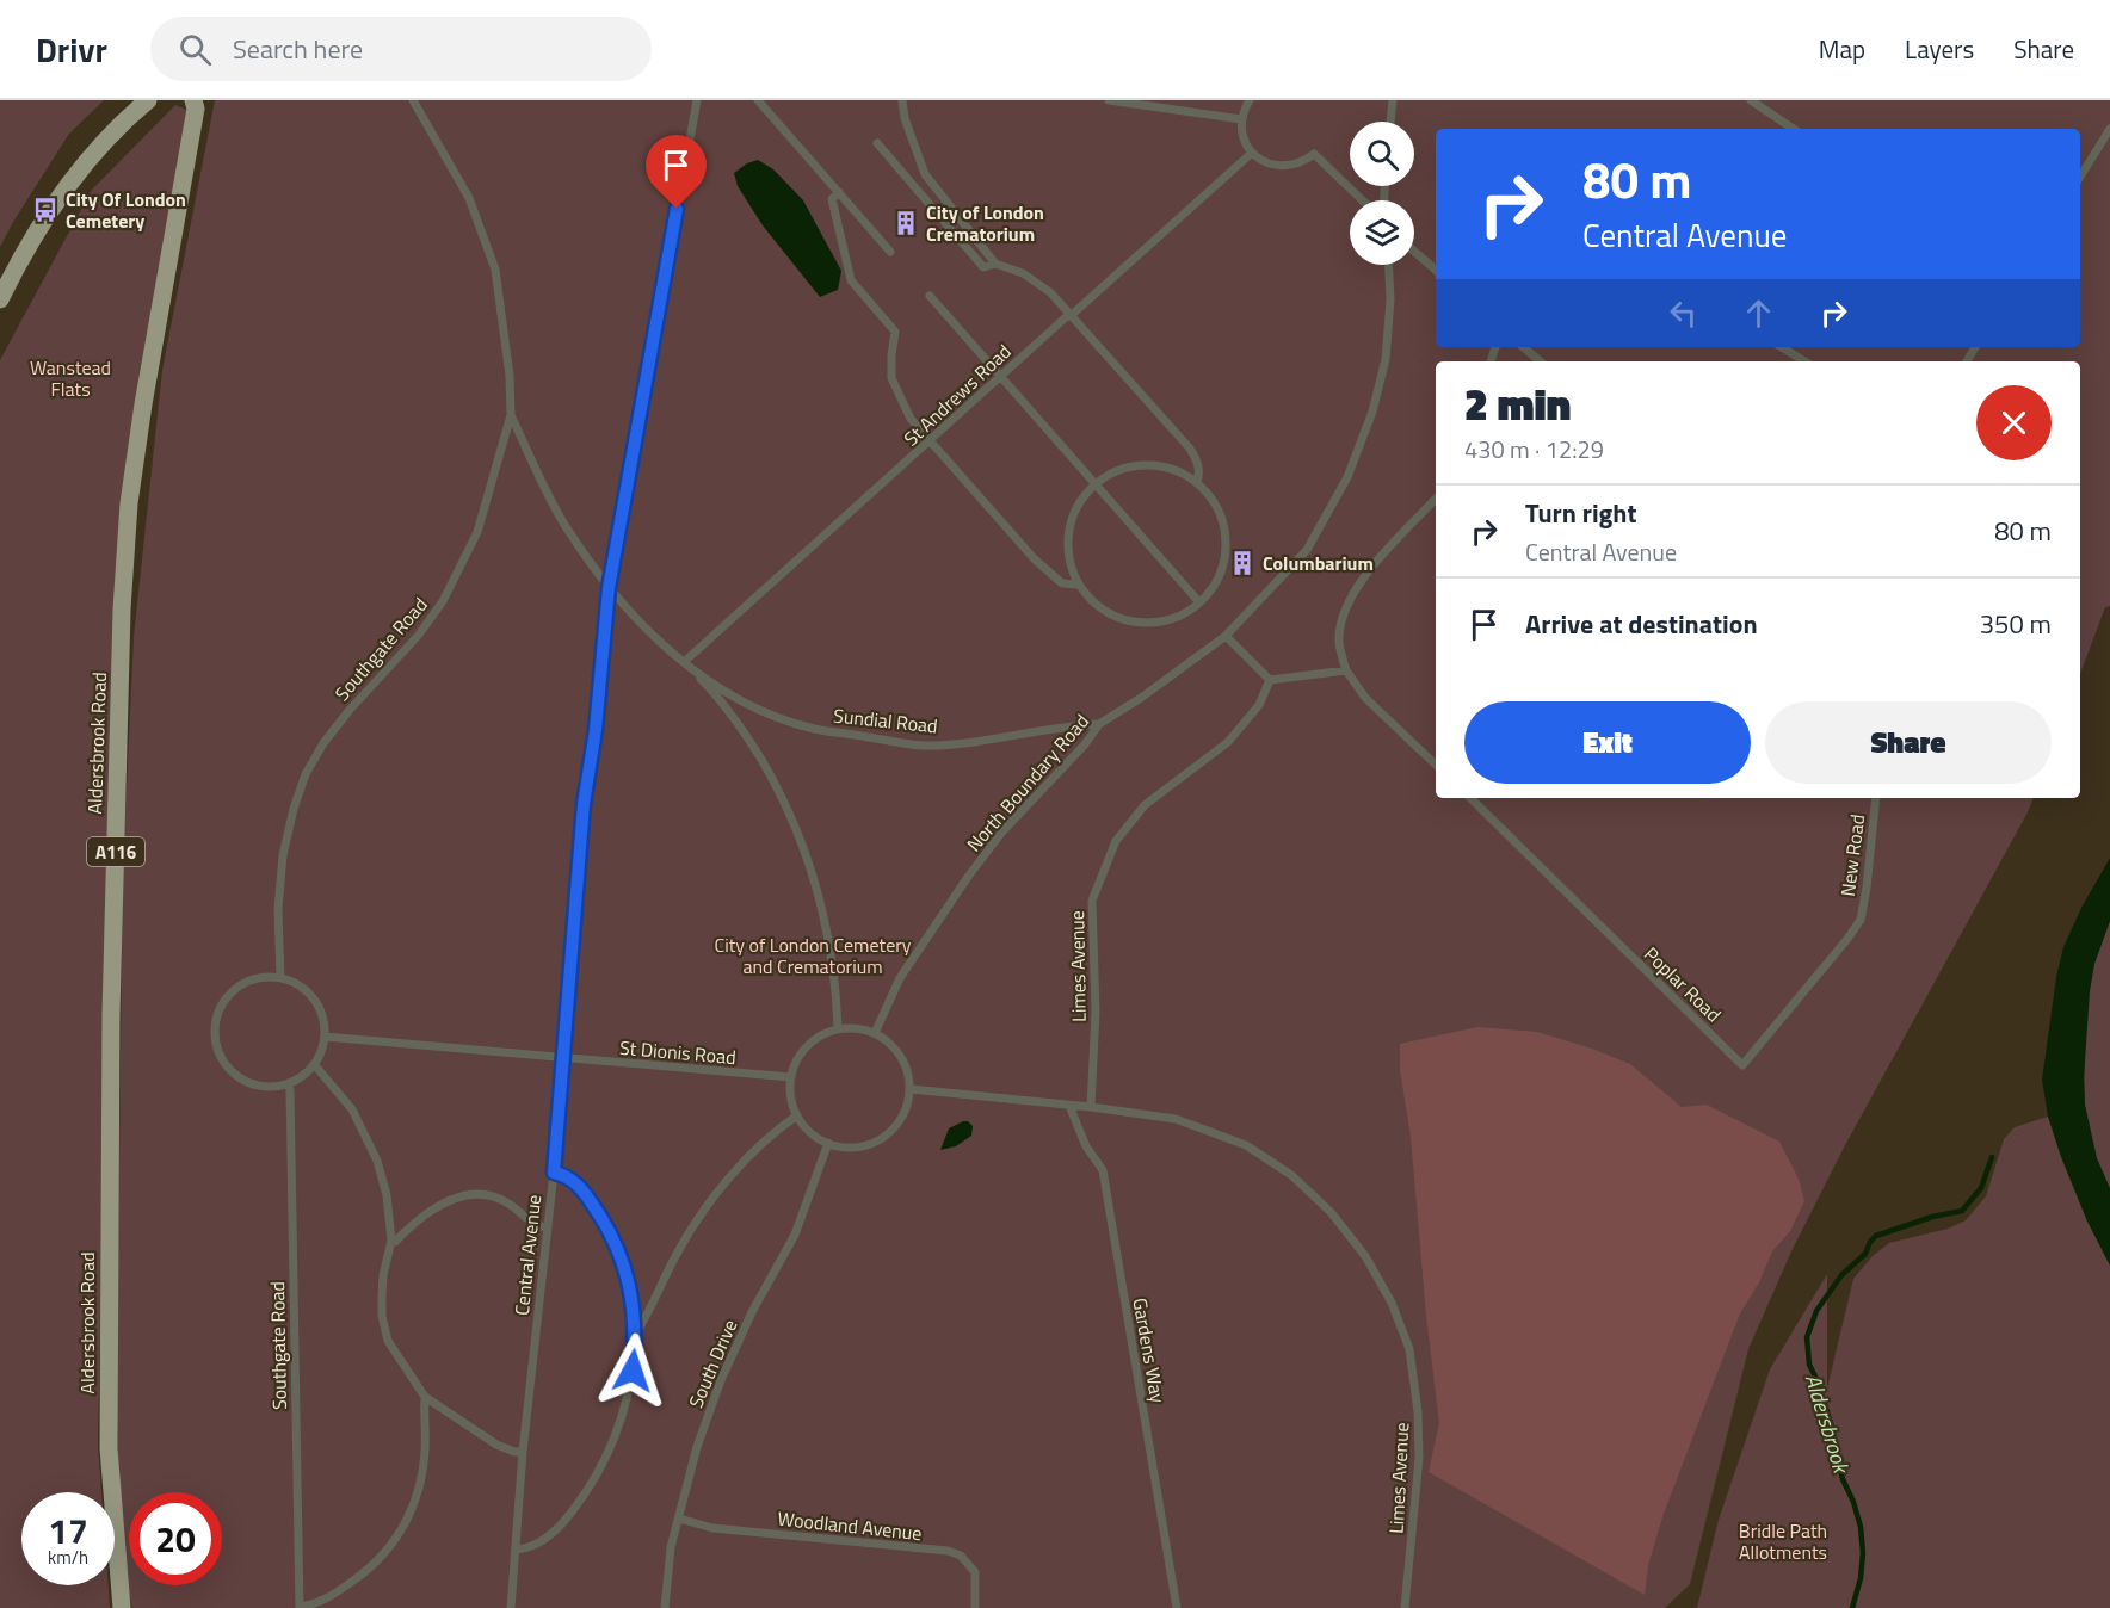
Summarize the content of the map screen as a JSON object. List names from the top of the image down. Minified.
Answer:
{"streets":{"main road":["Aldersbrook Road","A116"],"lane":["St Andrews Road","Southgate Road","Sundial Road","North Boundary Road","New Road","Limes Avenue","Poplar Road","St Dionis Road","Central Avenue","Gardens Way","South Drive","Woodland Avenue"]},"crossings":[["St Andrews Road","Sundial Road"],["Southgate Road","St Dionis Road"],["Sundial Road","North Boundary Road"],["North Boundary Road","St Dionis Road"],["North Boundary Road","South Drive"],["New Road","Poplar Road"],["St Dionis Road","Central Avenue"],["St Dionis Road","South Drive"],["South Drive","Woodland Avenue"]],"water":["Aldersbrook"],"parks":["Wanstead Flats","City of London Cemetery and Crematorium","Bridle Path Allotments"],"places":{"bus stop":["City Of London Cemetery"],"building":["City of London Crematorium","Columbarium"]},"page":{"header":"Drivr","search":"Search here","nav":["Map","Layers","Share"],"turn":["80 m","Central Avenue"],"heading":["2 min","430 m · 12:29"],"list":[{"name":"Turn right","note":"Central Avenue","value":"80 m"},{"name":"Arrive at destination","value":"350 m"}],"buttons":["Exit","Share"],"speed":"17 km/h","limit":"20"}}
